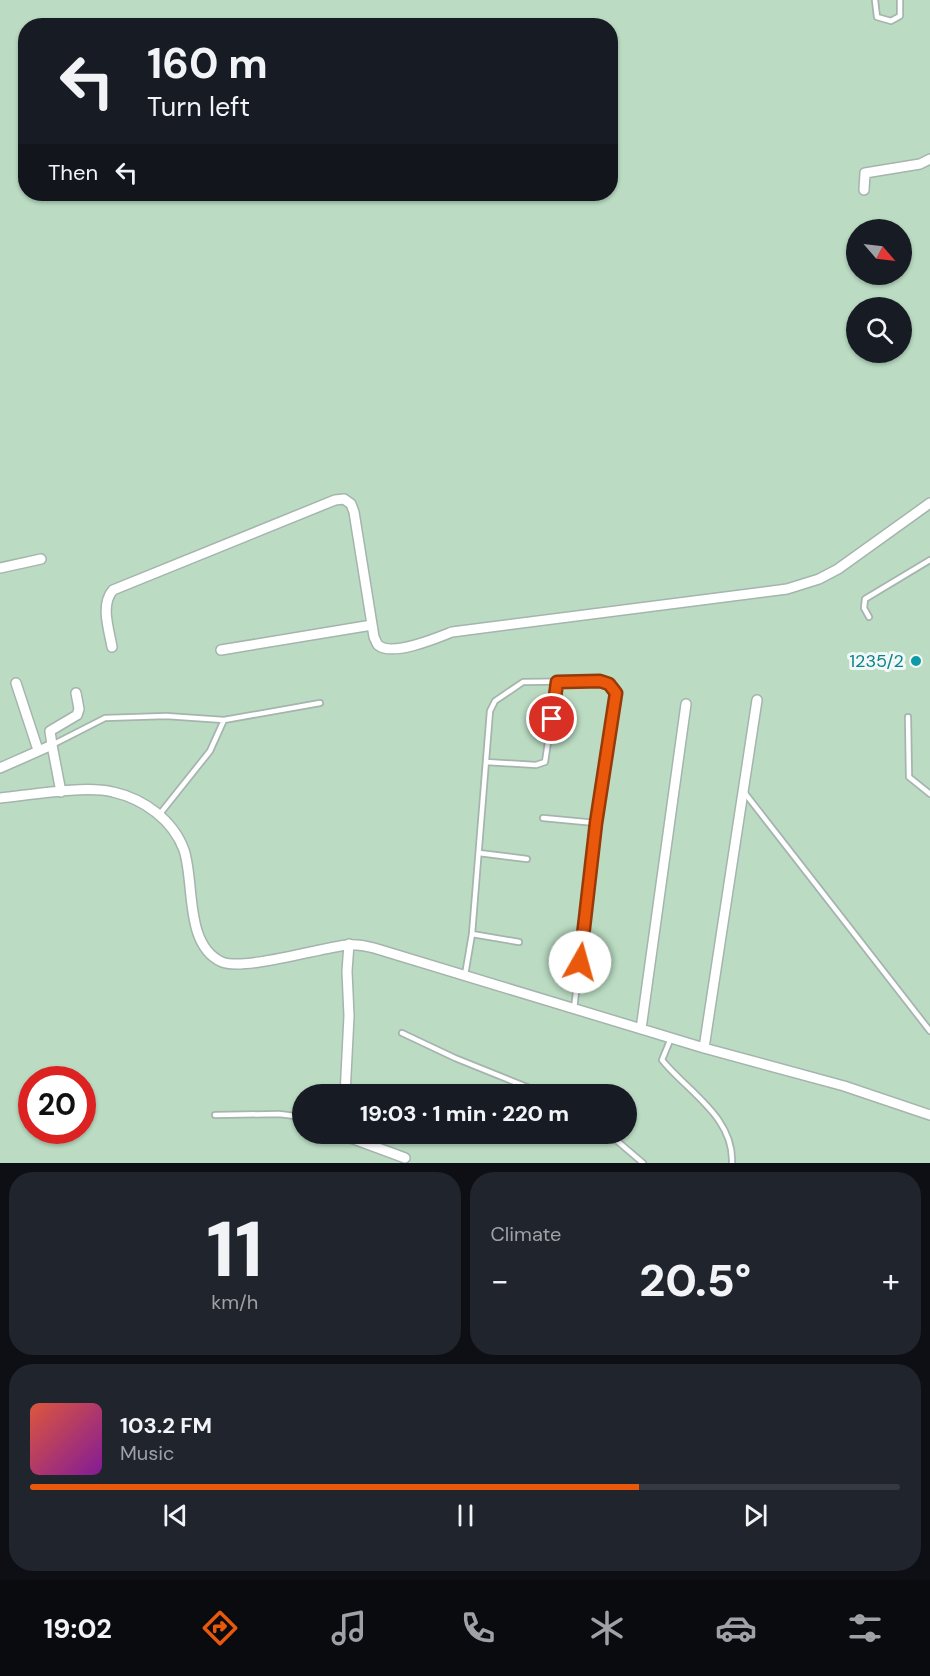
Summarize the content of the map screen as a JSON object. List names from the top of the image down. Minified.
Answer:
{"places":["1235/2"],"north":"bottom right","page":{"turn":["160 m","Turn left"],"then":"Then","limit":"20","trip":"19:03 · 1 min · 220 m","tile":[["11","km/h"],"Climate"],"heat":["−","20.5°","+"],"song":["103.2 FM","Music"],"tabs":"19:02"}}
